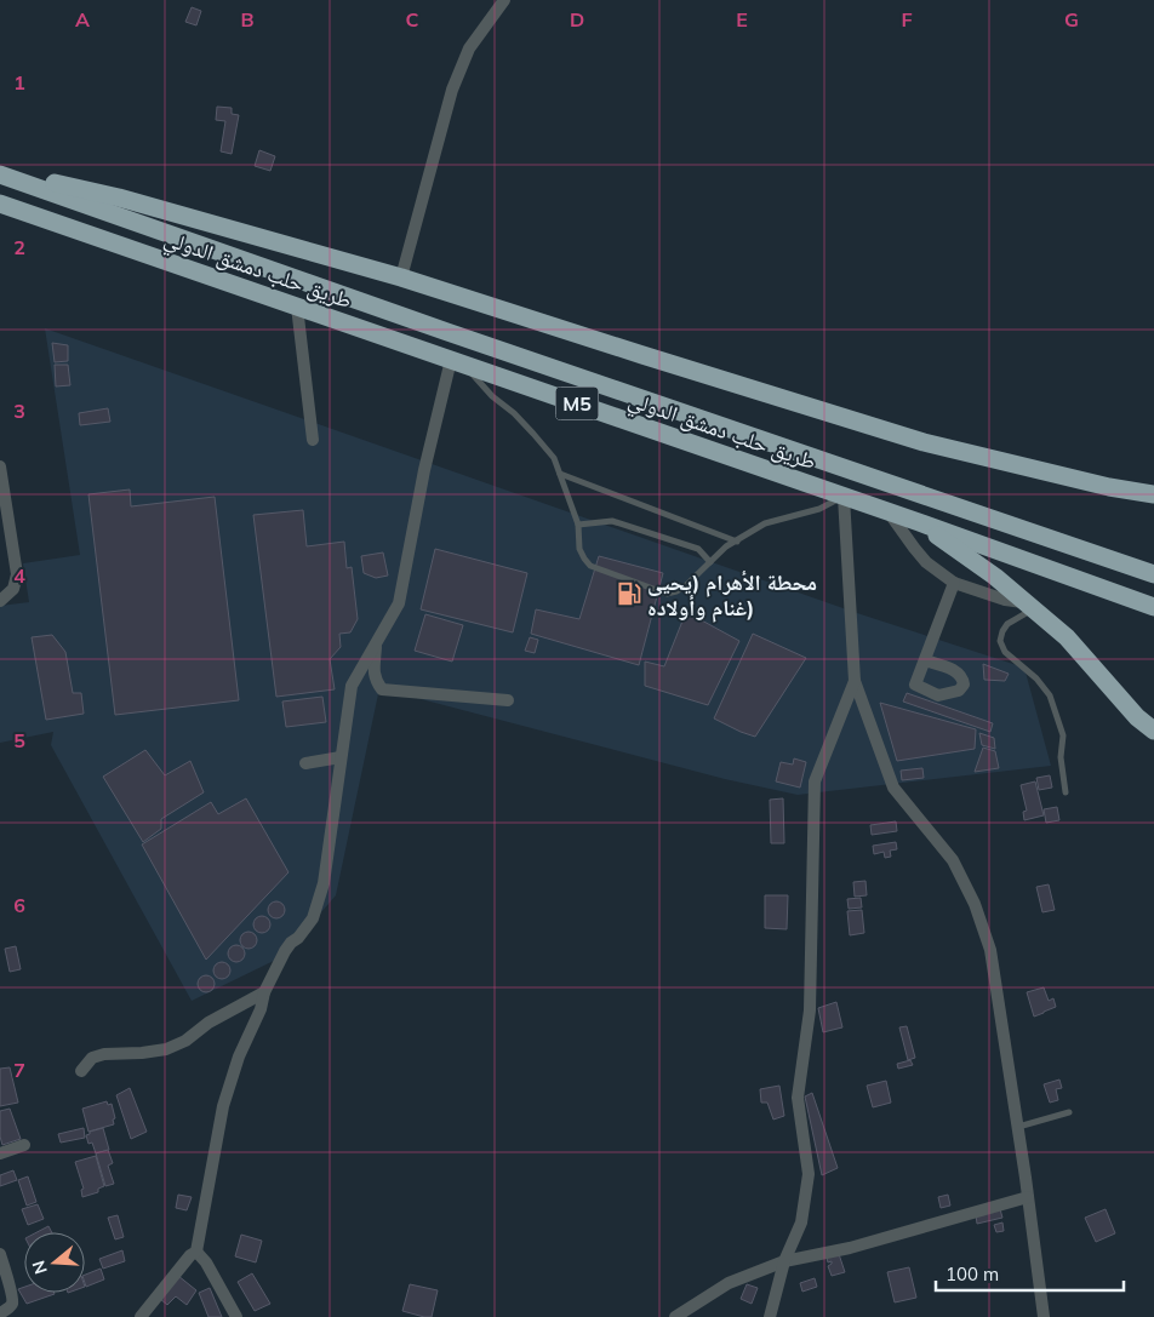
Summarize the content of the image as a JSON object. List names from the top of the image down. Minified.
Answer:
{"streets":{"highway":["طريق حلب دمشق الدولي","M5"]},"places":{"fuel station":["محطة الأهرام (يحيى غنام وأولاده)"]},"scale_bar":"100 m","north":"left","grid":{"columns":["A","B","C","D","E","F","G"],"rows":["1","2","3","4","5","6","7"]}}
